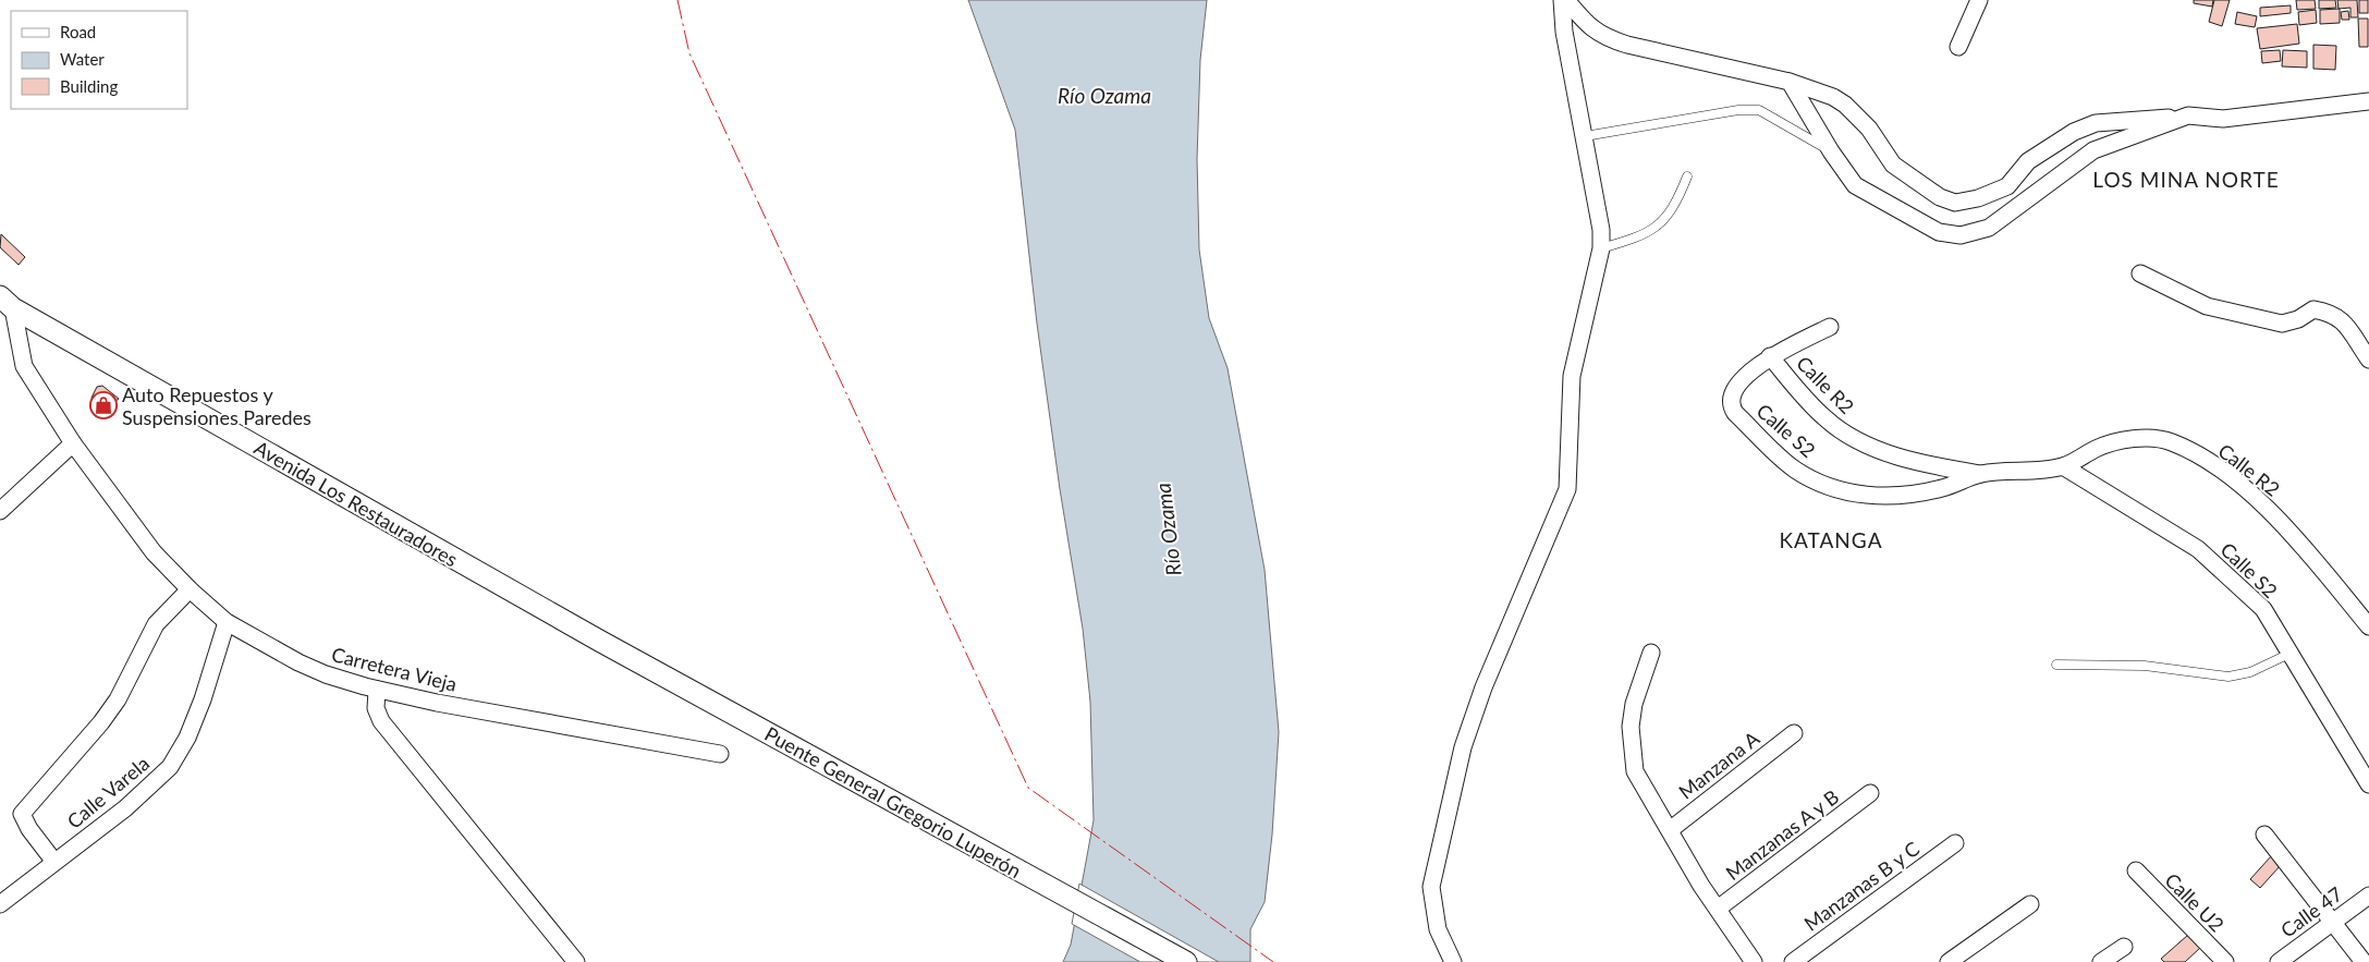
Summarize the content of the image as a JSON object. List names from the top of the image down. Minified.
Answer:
{"streets":{"street":["Calle R2","Calle S2","Avenida Los Restauradores","Carretera Vieja","Manzana A","Calle Varela","Puente General Gregorio Luperón","Manzanas A y B","Manzanas B y C","Calle U2","Calle 47"]},"crossings":[["Calle R2","Calle S2"],["Avenida Los Restauradores","Carretera Vieja"],["Avenida Los Restauradores","Puente General Gregorio Luperón"],["Carretera Vieja","Calle Varela"]],"districts":["LOS MINA NORTE","KATANGA"],"water":["Río Ozama"],"places":{"shop":["Auto Repuestos y Suspensiones Paredes"]},"legend":["Road","Water","Building"]}
